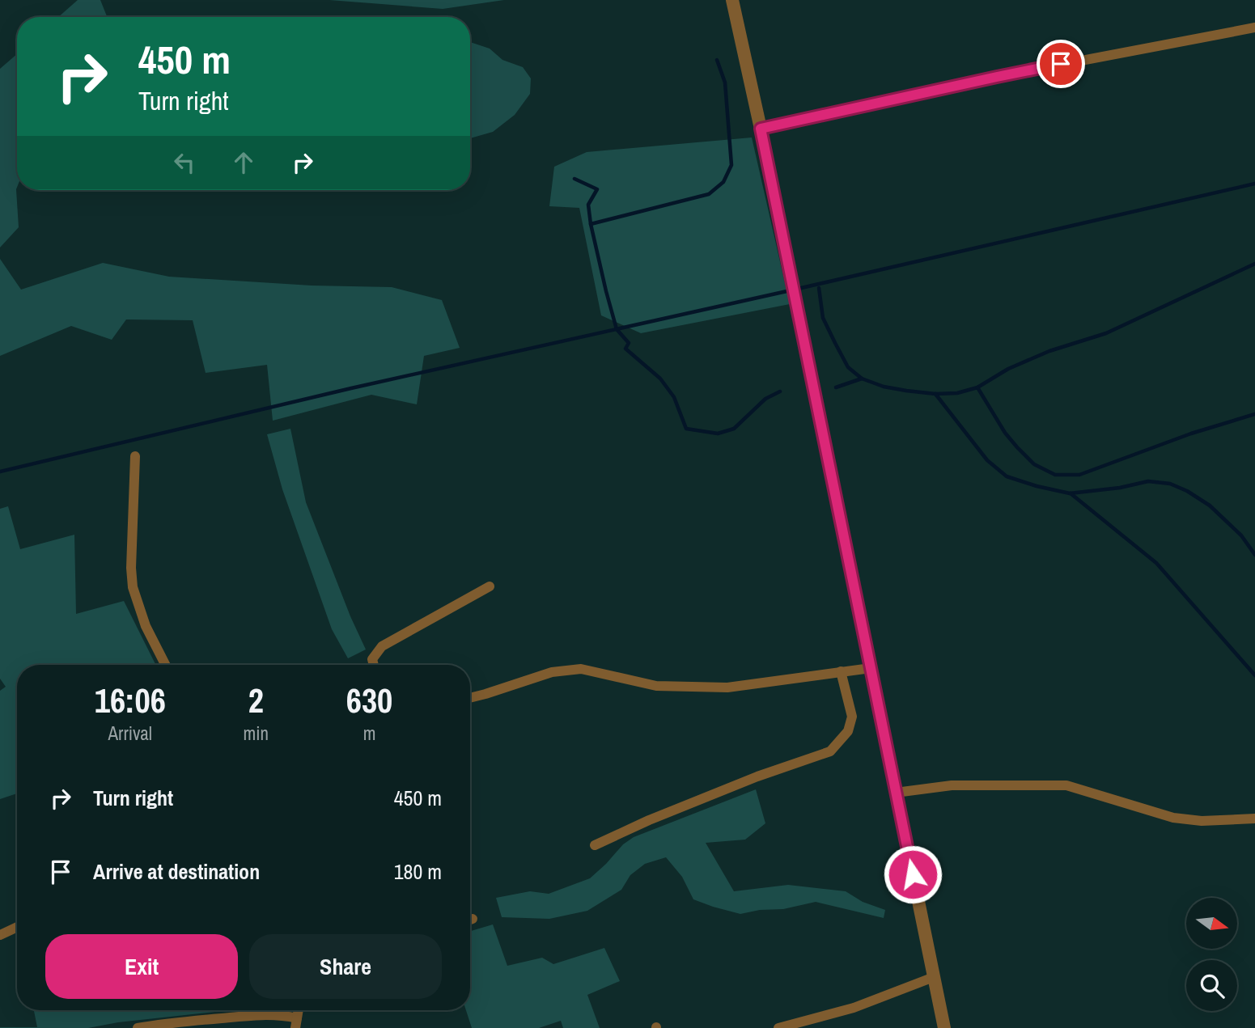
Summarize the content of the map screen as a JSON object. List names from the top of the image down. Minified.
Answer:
{"north":"right","page":{"turn":["450 m","Turn right"],"eta":["16:06","Arrival","2","min","630","m"],"list":[{"name":"Turn right","value":"450 m"},{"name":"Arrive at destination","value":"180 m"}],"buttons":["Exit","Share"]}}
